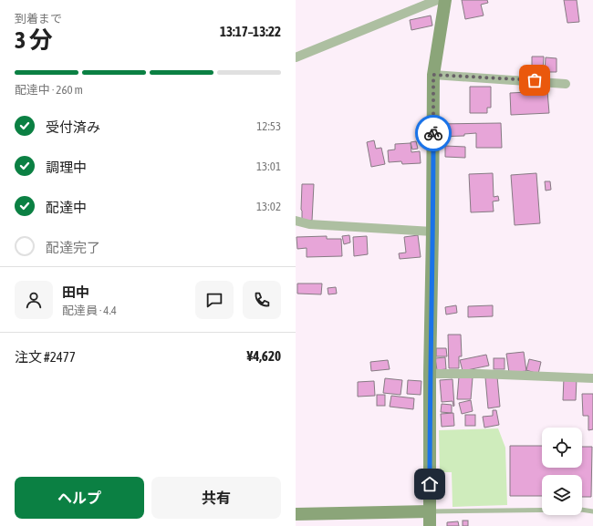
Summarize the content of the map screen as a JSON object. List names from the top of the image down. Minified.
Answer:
{"page":{"heading":["3 分","到着まで","13:17–13:22"],"panel":["田中","配達員 · 4.4","注文 #2477","¥4,620"],"bar":"配達中 · 260 m","list":[["受付済み","12:53"],["調理中","13:01"],["配達中","13:02"],"配達完了"],"buttons":["ヘルプ","共有"]}}
